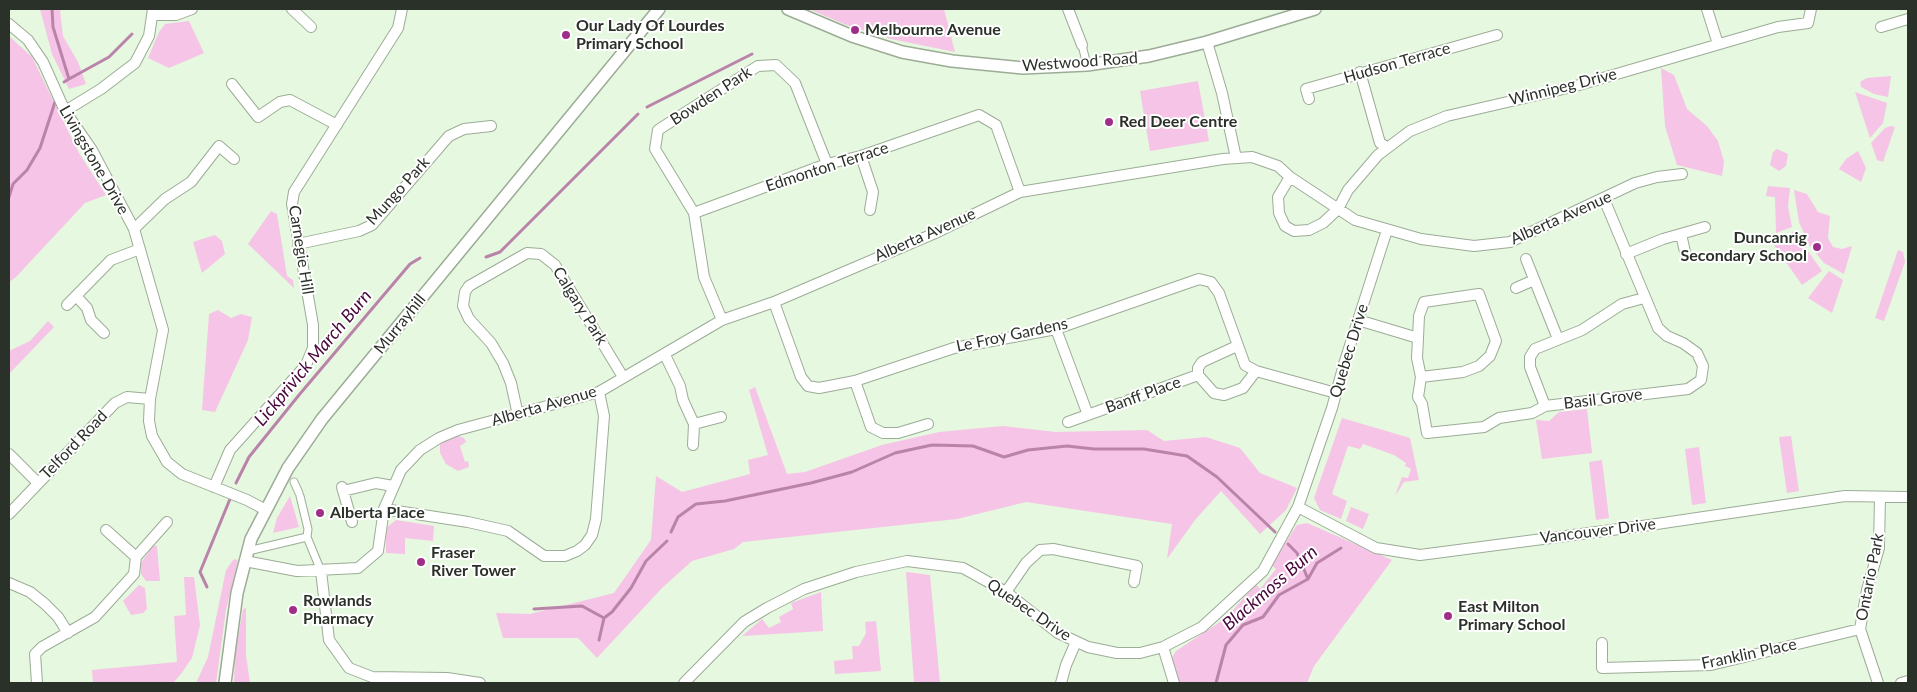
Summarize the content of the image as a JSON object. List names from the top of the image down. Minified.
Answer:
{"streets":{"street":["Westwood Road","Hudson Terrace","Winnipeg Drive","Bowden Park","Livingstone Drive","Edmonton Terrace","Mungo Park","Alberta Avenue","Carnegie Hill","Calgary Park","Murrayhill","Le Froy Gardens","Quebec Drive","Banff Place","Basil Grove","Telford Road","Vancouver Drive","Ontario Park","Franklin Place"]},"crossings":[["Winnipeg Drive","Alberta Avenue"],["Bowden Park","Edmonton Terrace"],["Livingstone Drive","Carnegie Hill"],["Livingstone Drive","Murrayhill"],["Livingstone Drive","Telford Road"],["Edmonton Terrace","Alberta Avenue"],["Mungo Park","Carnegie Hill"],["Alberta Avenue","Calgary Park"],["Alberta Avenue","Murrayhill"],["Alberta Avenue","Le Froy Gardens"],["Alberta Avenue","Quebec Drive"],["Alberta Avenue","Basil Grove"],["Le Froy Gardens","Banff Place"],["Quebec Drive","Vancouver Drive"],["Vancouver Drive","Ontario Park"],["Ontario Park","Franklin Place"]],"water":["Lickprivick March Burn","Blackmoss Burn"],"places":["Melbourne Avenue","Our Lady Of Lourdes Primary School","Red Deer Centre","Duncanrig Secondary School","Alberta Place","Fraser River Tower","Rowlands Pharmacy","East Milton Primary School"]}
